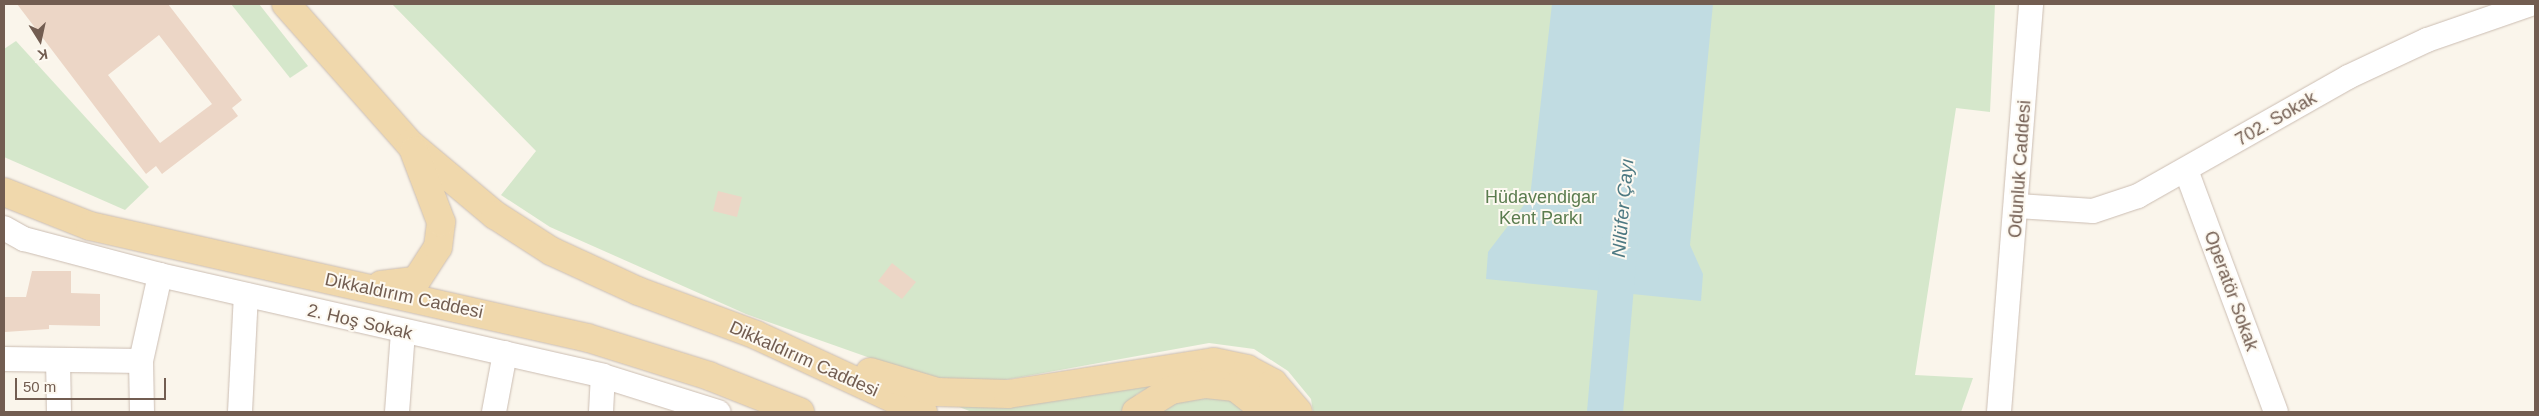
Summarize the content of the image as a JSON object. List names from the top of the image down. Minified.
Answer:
{"streets":{"main road":["Dikkaldırım Caddesi"],"street":["702. Sokak","Odunluk Caddesi","Operatör Sokak","2. Hoş Sokak"]},"crossings":[["702. Sokak","Odunluk Caddesi"],["702. Sokak","Operatör Sokak"]],"water":["Nilüfer Çayı"],"parks":["Hüdavendigar Kent Parkı"],"scale_bar":"50 m","north":"bottom"}
